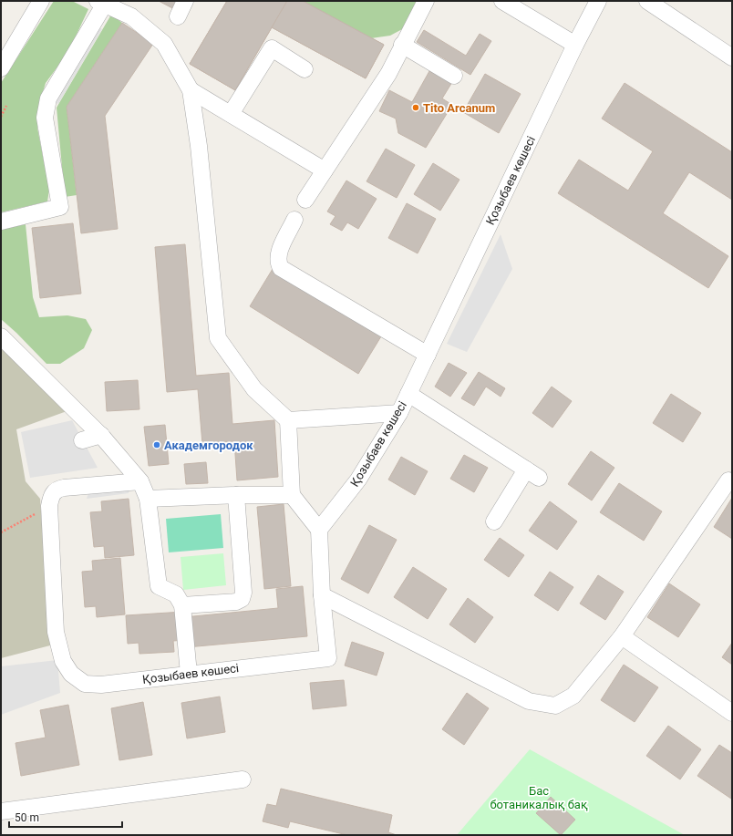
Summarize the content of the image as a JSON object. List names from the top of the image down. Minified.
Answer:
{"streets":{"street":["Қозыбаев көшесі"]},"parks":["Бас ботаникалық бақ"],"places":["Tito Arcanum","Академгородок"],"scale_bar":"50 m"}
